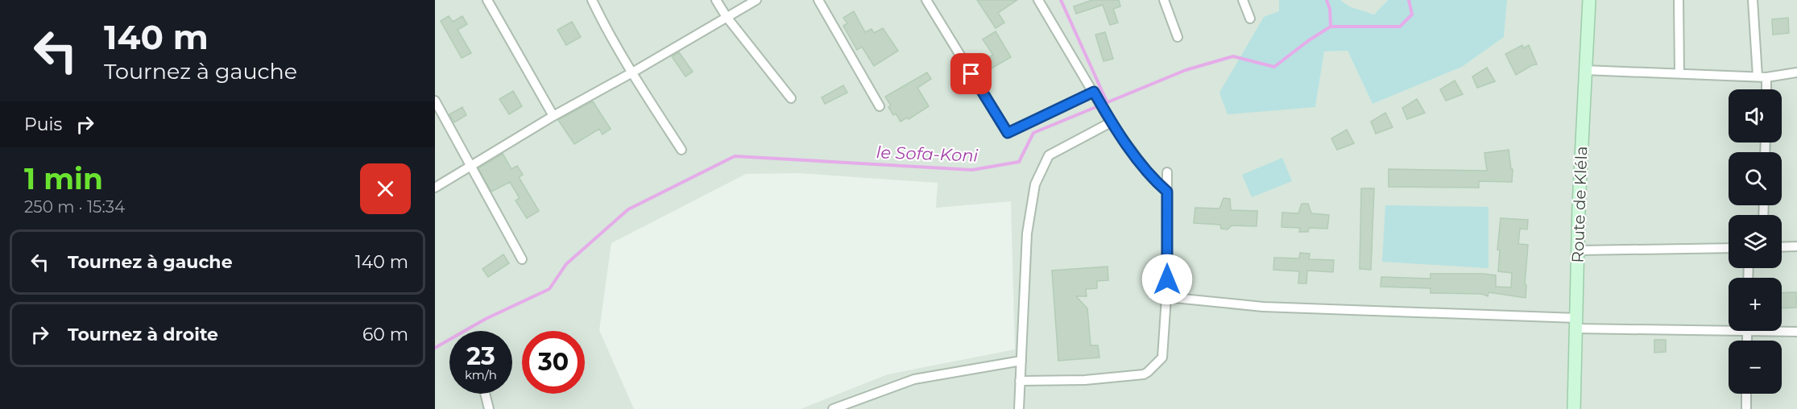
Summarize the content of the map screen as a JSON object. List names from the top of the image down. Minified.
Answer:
{"streets":{"main road":["Route de Kléla"]},"water":["le Sofa-Koni"],"page":{"turn":["140 m","Tournez à gauche"],"map_buttons":["+","−"],"then":"Puis","heading":["1 min","250 m · 15:34"],"list":[{"name":"Tournez à gauche","value":"140 m"},{"name":"Tournez à droite","value":"60 m"}],"speed":"23 km/h","limit":"30"}}
